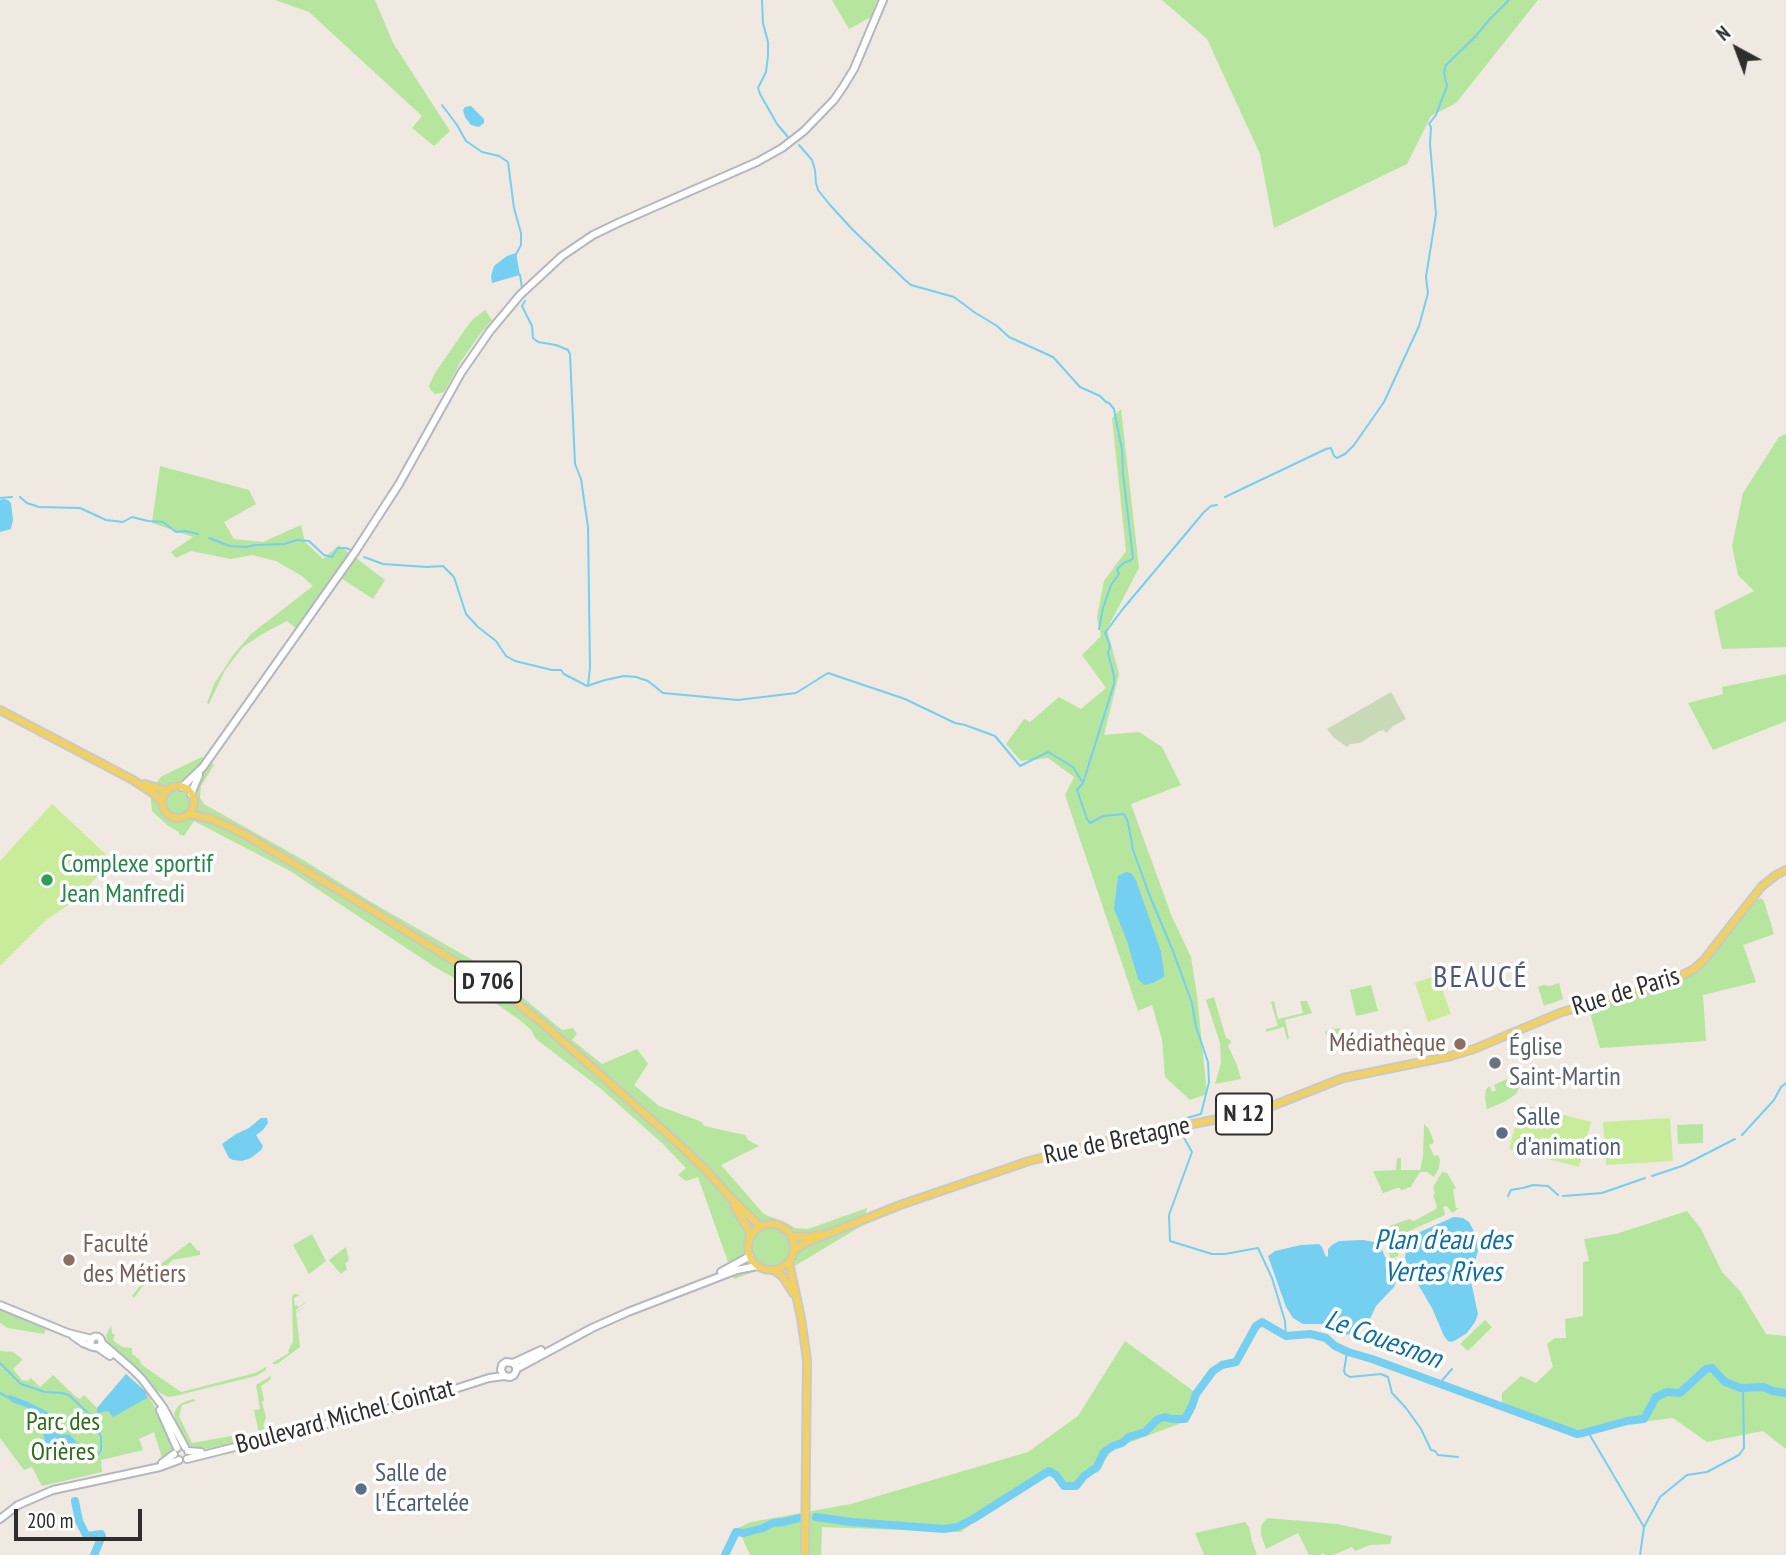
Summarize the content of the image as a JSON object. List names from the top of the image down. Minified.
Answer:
{"streets":{"main road":["D 706","Rue de Paris","N 12","Rue de Bretagne","Boulevard Michel Cointat"]},"crossings":[["D 706","Rue de Bretagne"],["Rue de Paris","Rue de Bretagne"]],"districts":["BEAUCÉ"],"water":["Plan d'eau des Vertes Rives","Le Couesnon"],"parks":["Parc des Orières"],"places":["Complexe sportif Jean Manfredi","Médiathèque","Église Saint-Martin","Salle d'animation","Faculté des Métiers","Salle de l'Écartelée"],"scale_bar":"200 m","north":"top left"}
